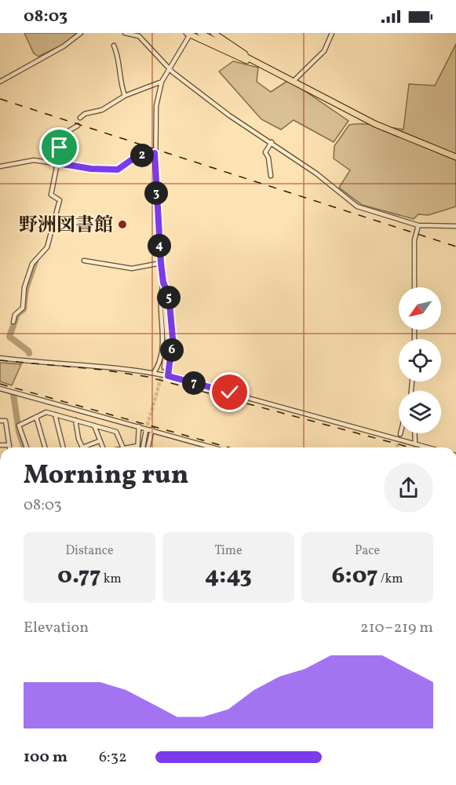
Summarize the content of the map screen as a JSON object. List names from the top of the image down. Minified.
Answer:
{"places":["野洲図書館"],"north":"bottom left","page":{"status":"08:03","pins":["2","3","4","5","6","7"],"heading":["Morning run","08:03"],"stats":[["Distance","0.77 km"],["Time","4:43"],["Pace","6:07 /km"]],"chart":["Elevation","210–219 m"],"list":[{"name":"100 m","note":"6:32"}]}}
